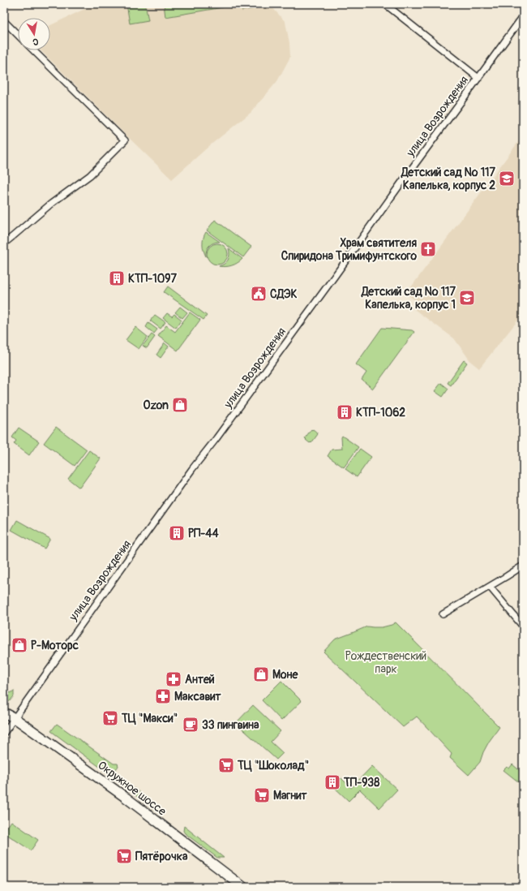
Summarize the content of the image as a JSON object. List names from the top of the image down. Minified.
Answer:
{"streets":{"main road":["Окружное шоссе"],"street":["улица Возрождения"]},"crossings":[["улица Возрождения","Окружное шоссе"]],"parks":["Рождественский парк"],"places":{"school or university":["Детский сад № 117 Капелька, корпус 2","Детский сад № 117 Капелька, корпус 1"],"church":["Храм святителя Спиридона Тримифунтского"],"building":["КТП-1097","КТП-1062","РП-44","ТП-938"],"public building":["СДЭК"],"shop":["Ozon","Р-Моторс","Моне"],"pharmacy":["Антей","Максавит"],"supermarket":["ТЦ \"Макси\"","ТЦ \"Шоколад\"","Магнит","Пятёрочка"],"cafe":["33 пингвина"]},"north":"bottom"}
